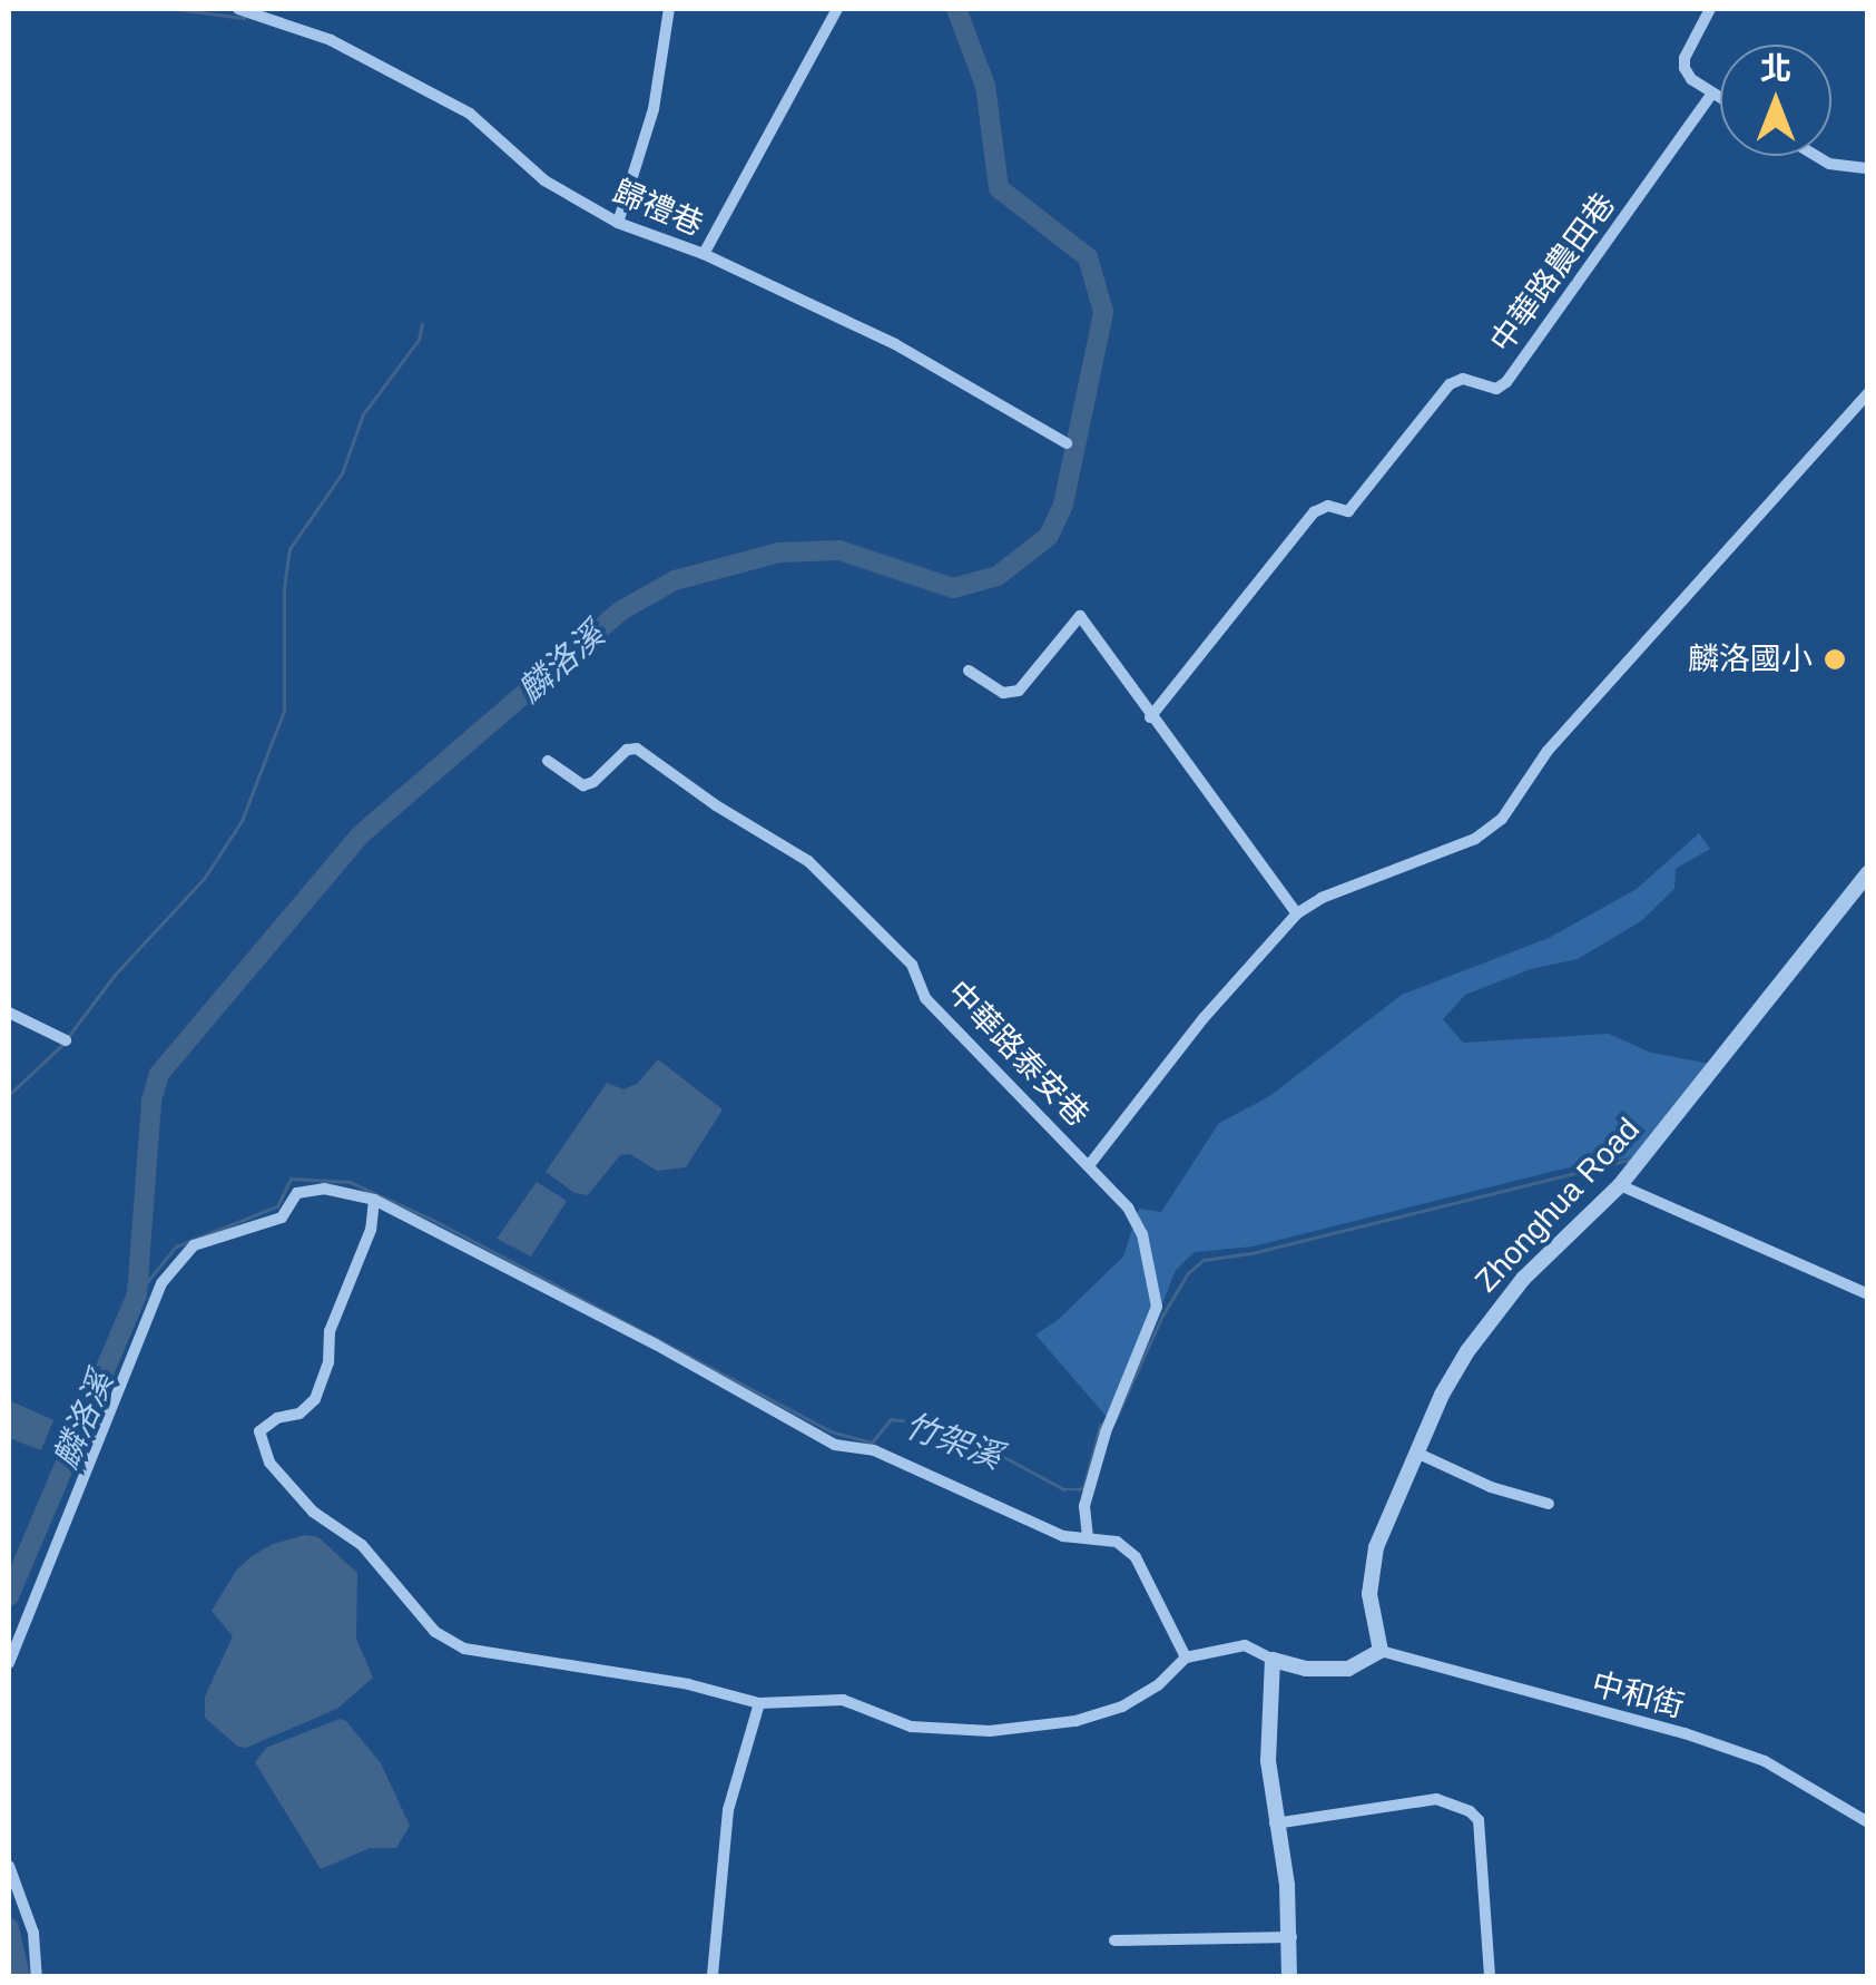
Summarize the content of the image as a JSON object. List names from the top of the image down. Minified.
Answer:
{"streets":{"street":["歸禮巷","中華路農田巷","中華路泰安巷","Zhonghua Road","中和街"]},"crossings":[["Zhonghua Road","中和街"]],"water":["麟洛溪","竹架溪"],"places":["麟洛國小"],"north":"top"}
